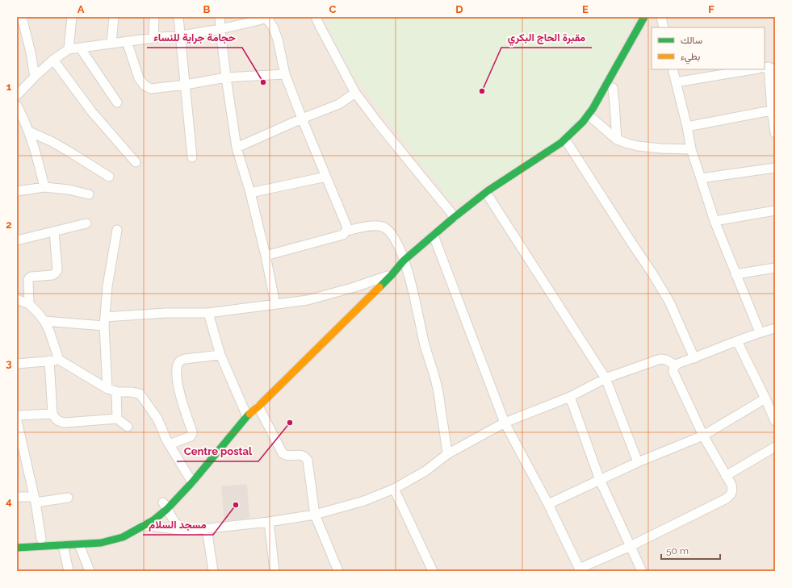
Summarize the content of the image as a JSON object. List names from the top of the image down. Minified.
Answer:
{"places":["حجامة جراية للنساء","مقبرة الحاج البكري","Centre postal","مسجد السلام"],"legend":["سالك","بطيء"],"scale_bar":"50 m","grid":{"columns":["A","B","C","D","E","F"],"rows":["1","2","3","4"]}}
